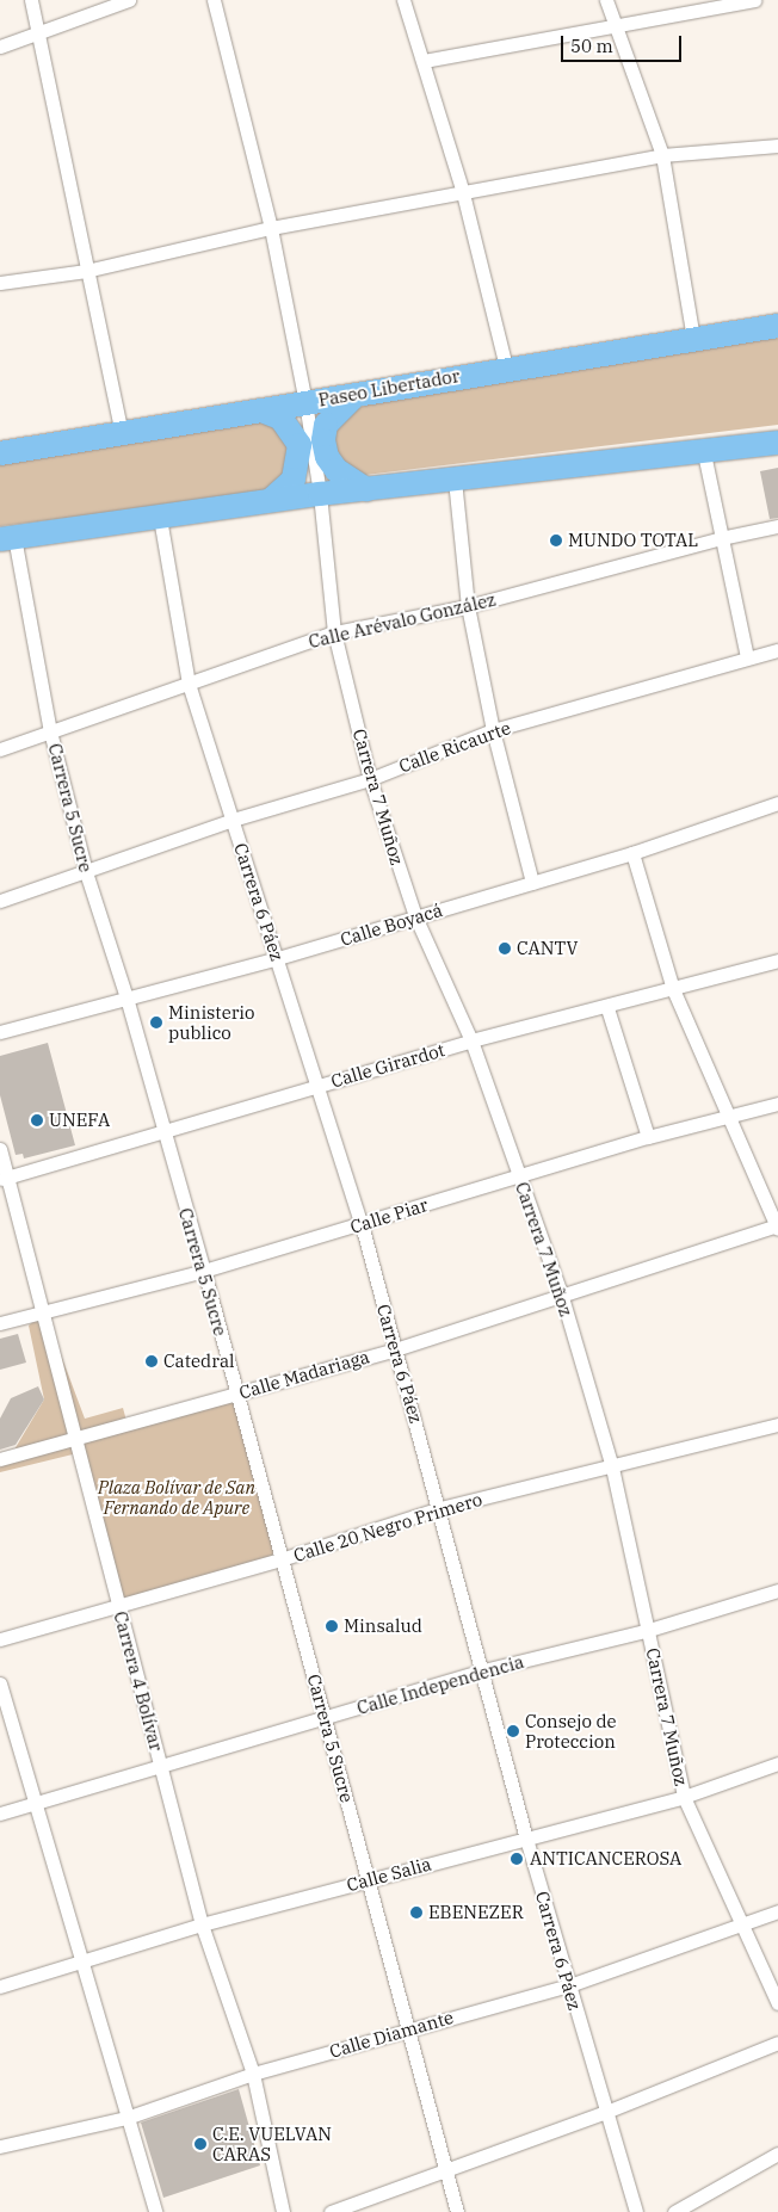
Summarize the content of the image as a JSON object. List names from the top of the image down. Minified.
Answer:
{"streets":{"highway":["Paseo Libertador"],"street":["Calle Arévalo González","Calle Ricaurte","Carrera 7 Muñoz","Carrera 5 Sucre","Carrera 6 Páez","Calle Boyacá","Calle Girardot","Calle Piar","Calle Madariaga","Calle 20 Negro Primero","Carrera 4 Bolívar","Calle Independencia","Calle Salia","Calle Diamante"]},"crossings":[["Paseo Libertador","Carrera 7 Muñoz"],["Calle Arévalo González","Carrera 7 Muñoz"],["Calle Arévalo González","Carrera 5 Sucre"],["Calle Arévalo González","Carrera 6 Páez"],["Calle Ricaurte","Carrera 7 Muñoz"],["Calle Ricaurte","Carrera 5 Sucre"],["Calle Ricaurte","Carrera 6 Páez"],["Carrera 7 Muñoz","Calle Boyacá"],["Carrera 7 Muñoz","Calle Girardot"],["Carrera 7 Muñoz","Calle Piar"],["Carrera 7 Muñoz","Calle Madariaga"],["Carrera 7 Muñoz","Calle 20 Negro Primero"],["Carrera 7 Muñoz","Calle Independencia"],["Carrera 7 Muñoz","Calle Salia"],["Carrera 7 Muñoz","Calle Diamante"],["Carrera 5 Sucre","Calle Boyacá"],["Carrera 5 Sucre","Calle Girardot"],["Carrera 5 Sucre","Calle Piar"],["Carrera 5 Sucre","Calle Madariaga"],["Carrera 5 Sucre","Calle 20 Negro Primero"],["Carrera 5 Sucre","Calle Independencia"],["Carrera 5 Sucre","Calle Salia"],["Carrera 5 Sucre","Calle Diamante"],["Carrera 6 Páez","Calle Boyacá"],["Carrera 6 Páez","Calle Girardot"],["Carrera 6 Páez","Calle Piar"],["Carrera 6 Páez","Calle Madariaga"],["Carrera 6 Páez","Calle 20 Negro Primero"],["Carrera 6 Páez","Calle Independencia"],["Carrera 6 Páez","Calle Salia"],["Carrera 6 Páez","Calle Diamante"],["Calle Girardot","Carrera 4 Bolívar"],["Calle Piar","Carrera 4 Bolívar"],["Calle Madariaga","Carrera 4 Bolívar"],["Calle 20 Negro Primero","Carrera 4 Bolívar"],["Carrera 4 Bolívar","Calle Independencia"],["Carrera 4 Bolívar","Calle Salia"],["Carrera 4 Bolívar","Calle Diamante"]],"parks":["Plaza Bolívar de San Fernando de Apure"],"places":["MUNDO TOTAL","CANTV","Ministerio publico","UNEFA","Catedral","Minsalud","Consejo de Proteccion","ANTICANCEROSA","EBENEZER","C.E. VUELVAN CARAS"],"scale_bar":"50 m"}
